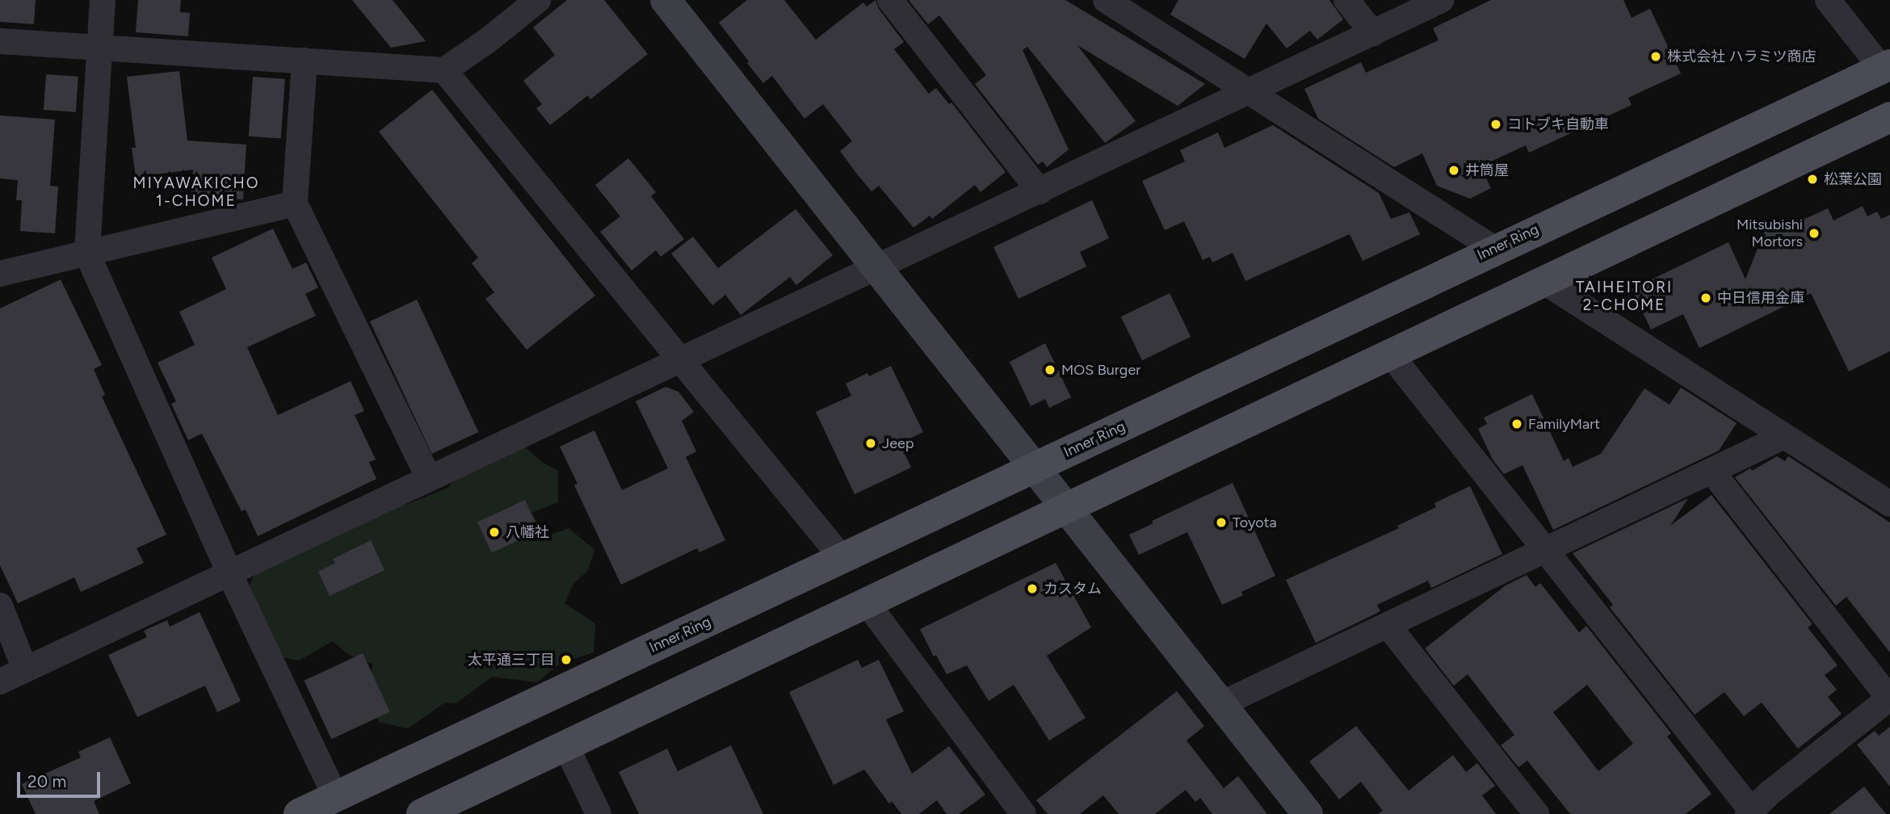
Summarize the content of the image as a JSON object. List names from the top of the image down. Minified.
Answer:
{"streets":{"main road":["Inner Ring"]},"districts":["MIYAWAKICHO 1-CHOME","TAIHEITORI 2-CHOME"],"places":["株式会社 ハラミツ商店","コトブキ自動車","井筒屋","松葉公園","Mitsubishi Mortors","中日信用金庫","MOS Burger","FamilyMart","Jeep","Toyota","八幡社","カスタム","太平通三丁目"],"scale_bar":"20 m"}
